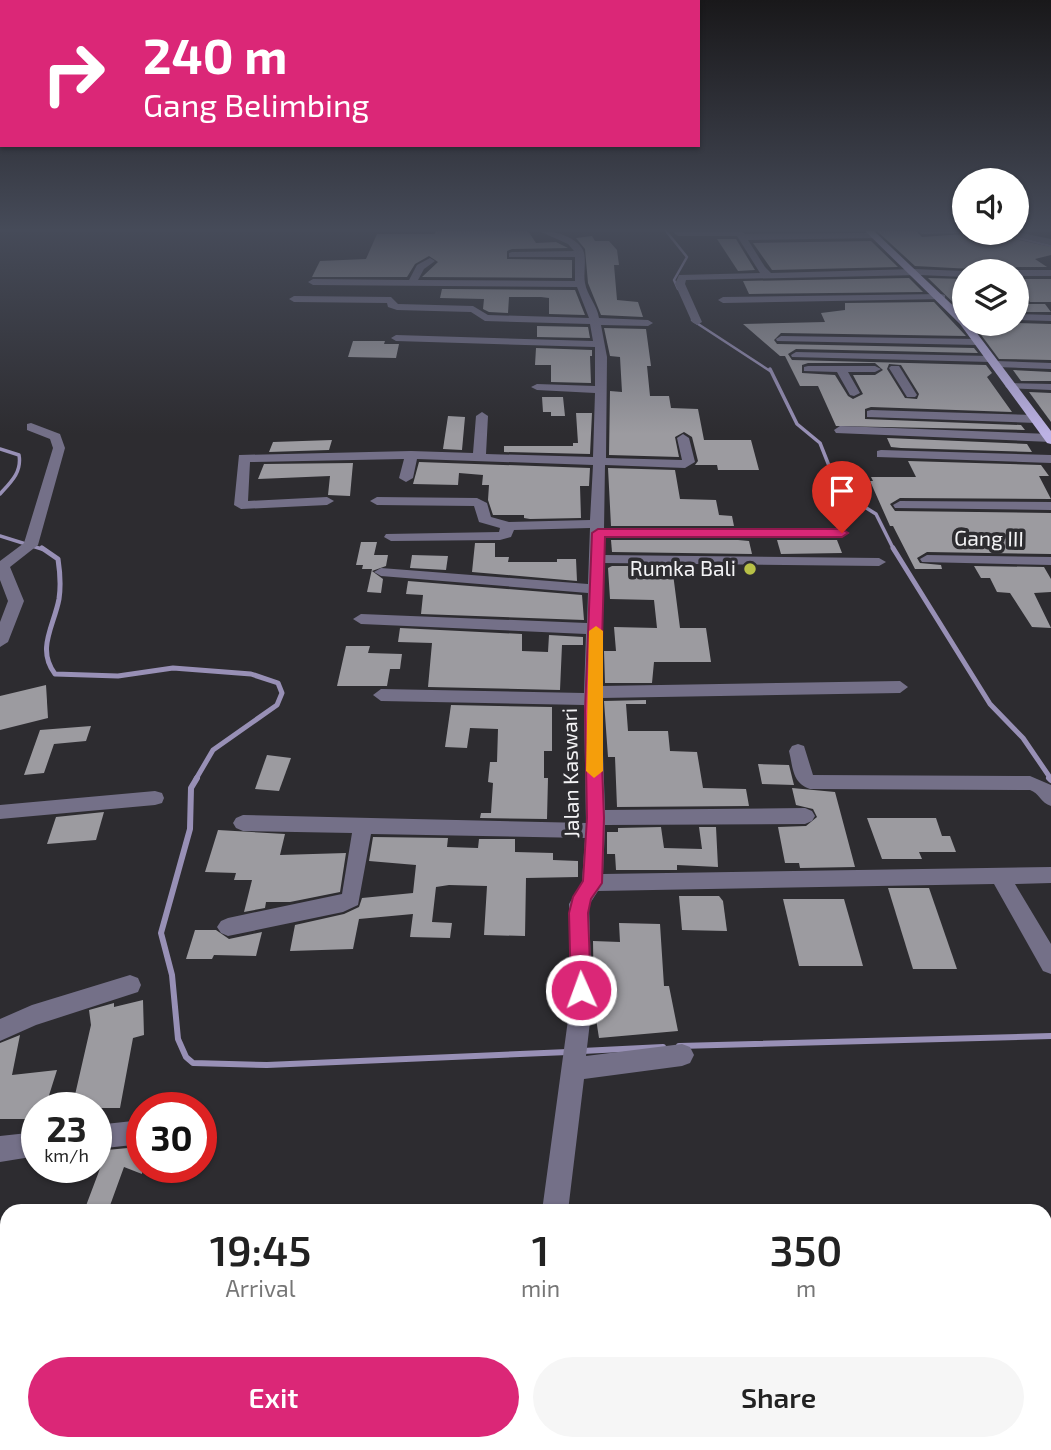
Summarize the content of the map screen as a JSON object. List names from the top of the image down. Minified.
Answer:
{"streets":{"street":["Gang III","Jalan Kaswari"]},"places":["Rumka Bali"],"page":{"turn":["240 m","Gang Belimbing"],"speed":"23 km/h","limit":"30","eta":["19:45","Arrival","1","min","350","m"],"buttons":["Exit","Share"]}}
